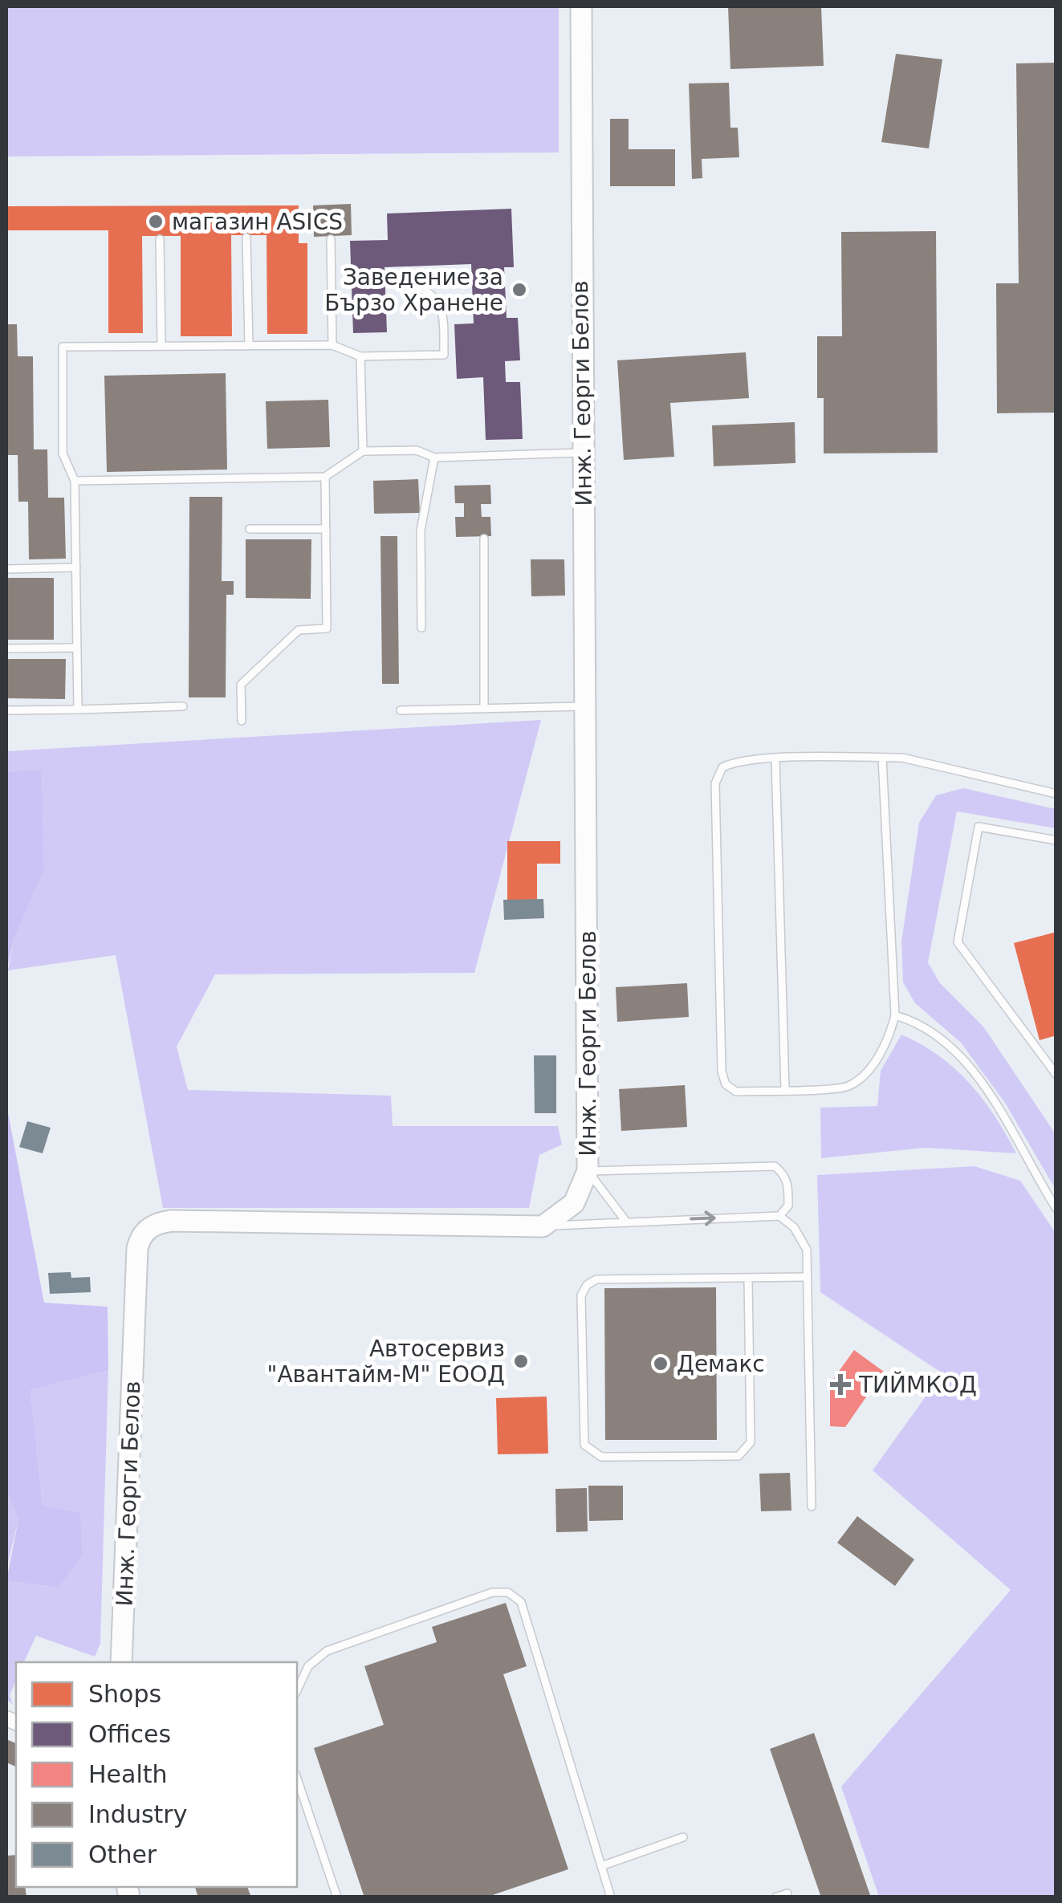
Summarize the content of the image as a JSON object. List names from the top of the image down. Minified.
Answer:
{"streets":{"street":["Инж. Георги Белов"]},"places":{"other":["магазин ASICS","Заведение за Бързо Хранене","Автосервиз \"Авантайм-М\" ЕООД","Демакс"],"health":["ТИЙМКОД"]},"legend":["Shops","Offices","Health","Industry","Other"]}
